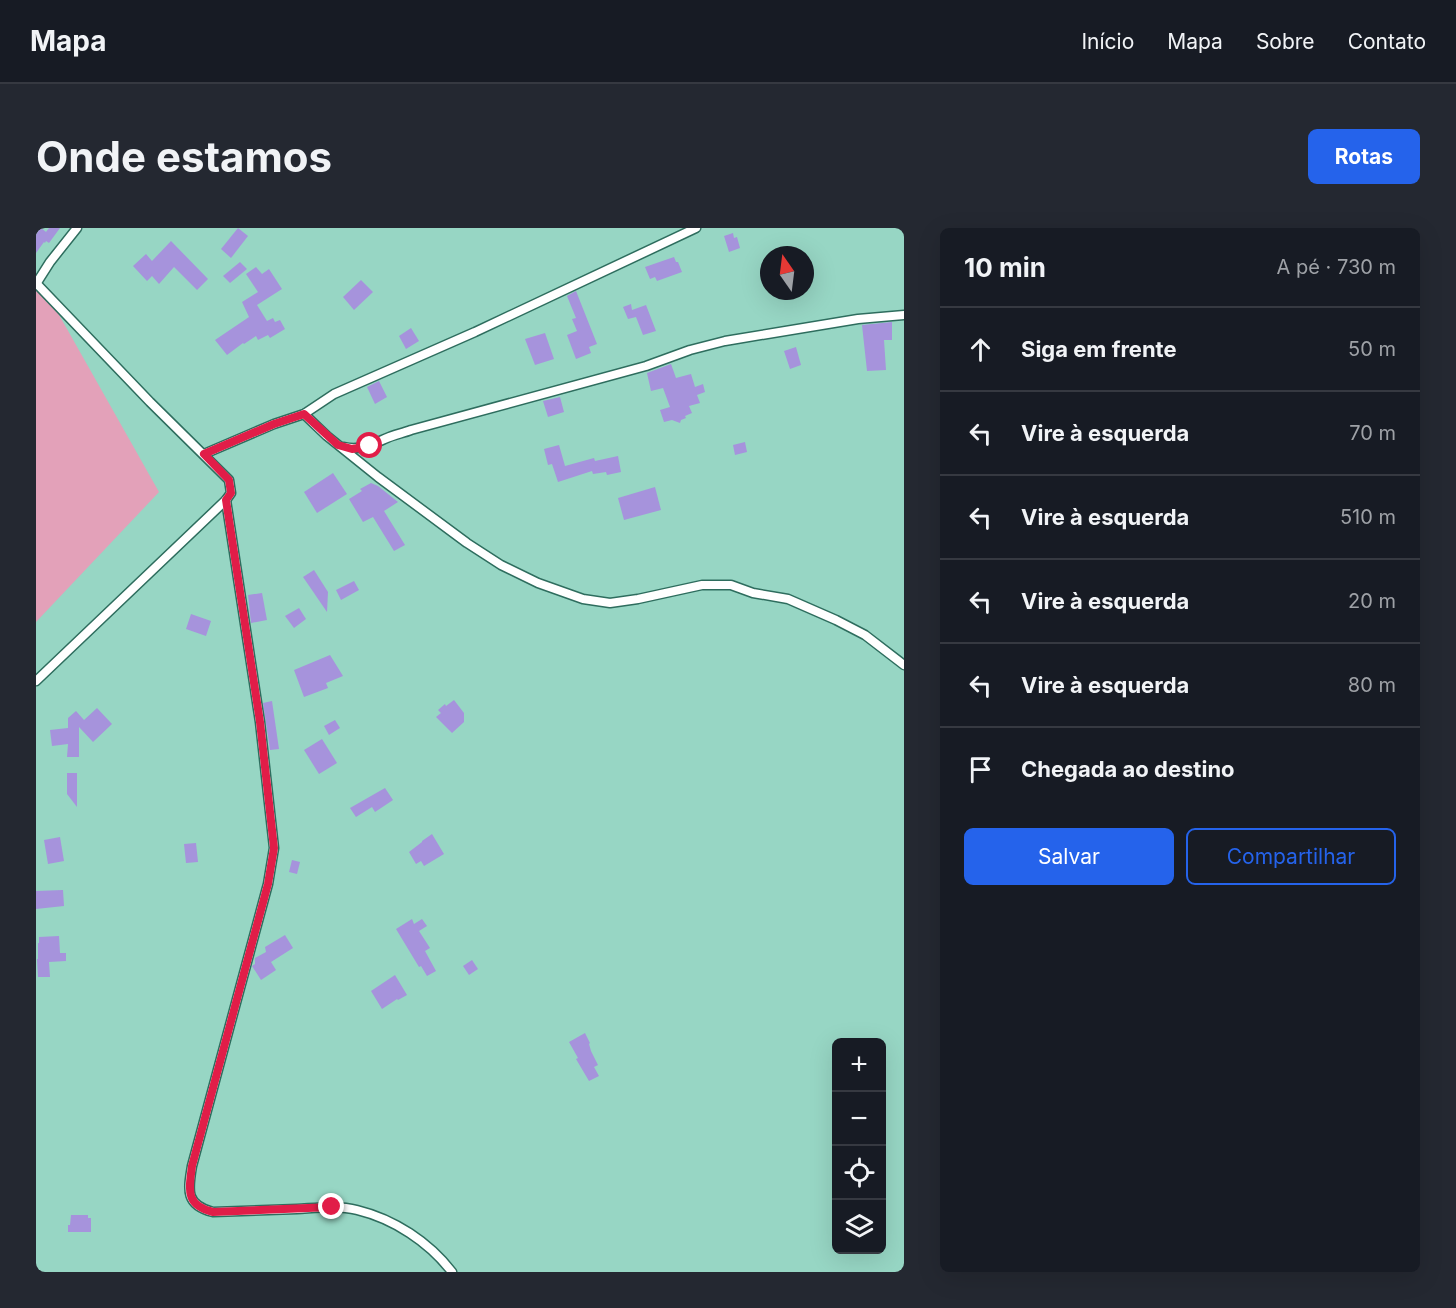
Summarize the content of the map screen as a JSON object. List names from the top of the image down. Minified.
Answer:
{"north":"top","page":{"header":"Mapa","nav":["Início","Mapa","Sobre","Contato"],"buttons":["Rotas",["Salvar","Compartilhar"]],"title":"Onde estamos","heading":["10 min","A pé · 730 m"],"list":[["Siga em frente","50 m"],["Vire à esquerda","70 m"],["Vire à esquerda","510 m"],["Vire à esquerda","20 m"],["Vire à esquerda","80 m"],"Chegada ao destino"],"map_buttons":["+","−"]}}
